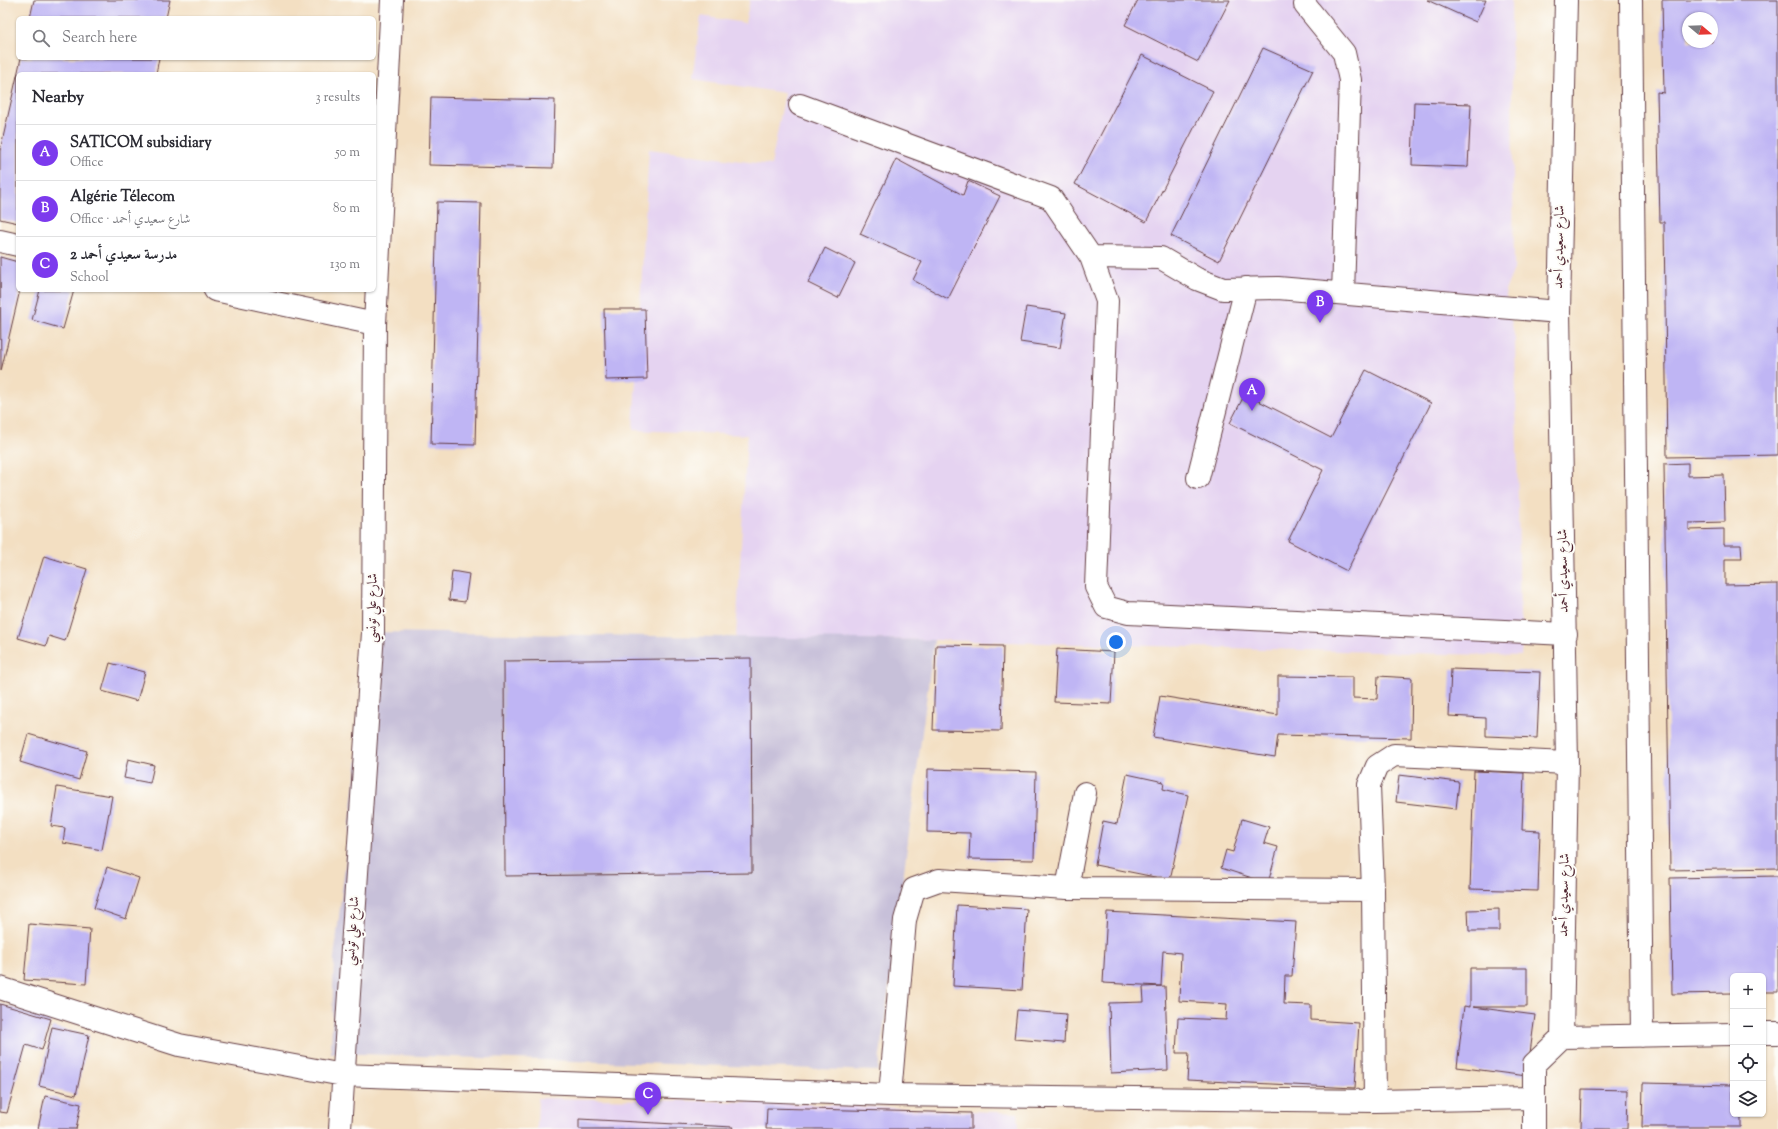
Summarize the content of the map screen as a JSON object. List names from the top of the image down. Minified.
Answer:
{"streets":{"street":["شارع سعيدي أحمد","شارع علي تونسي"]},"north":"right","page":{"search":"Search here","heading":["Nearby","3 results"],"list":[{"mark":"A","name":"SATICOM subsidiary","note":"Office","value":"50 m"},{"mark":"B","name":"Algérie Télecom","note":"Office · شارع سعيدي أحمد","value":"80 m"},{"mark":"C","name":"مدرسة سعيدي أحمد 2","note":"School","value":"130 m"}],"pins":["B","A","C"],"map_buttons":["+","−"]}}
